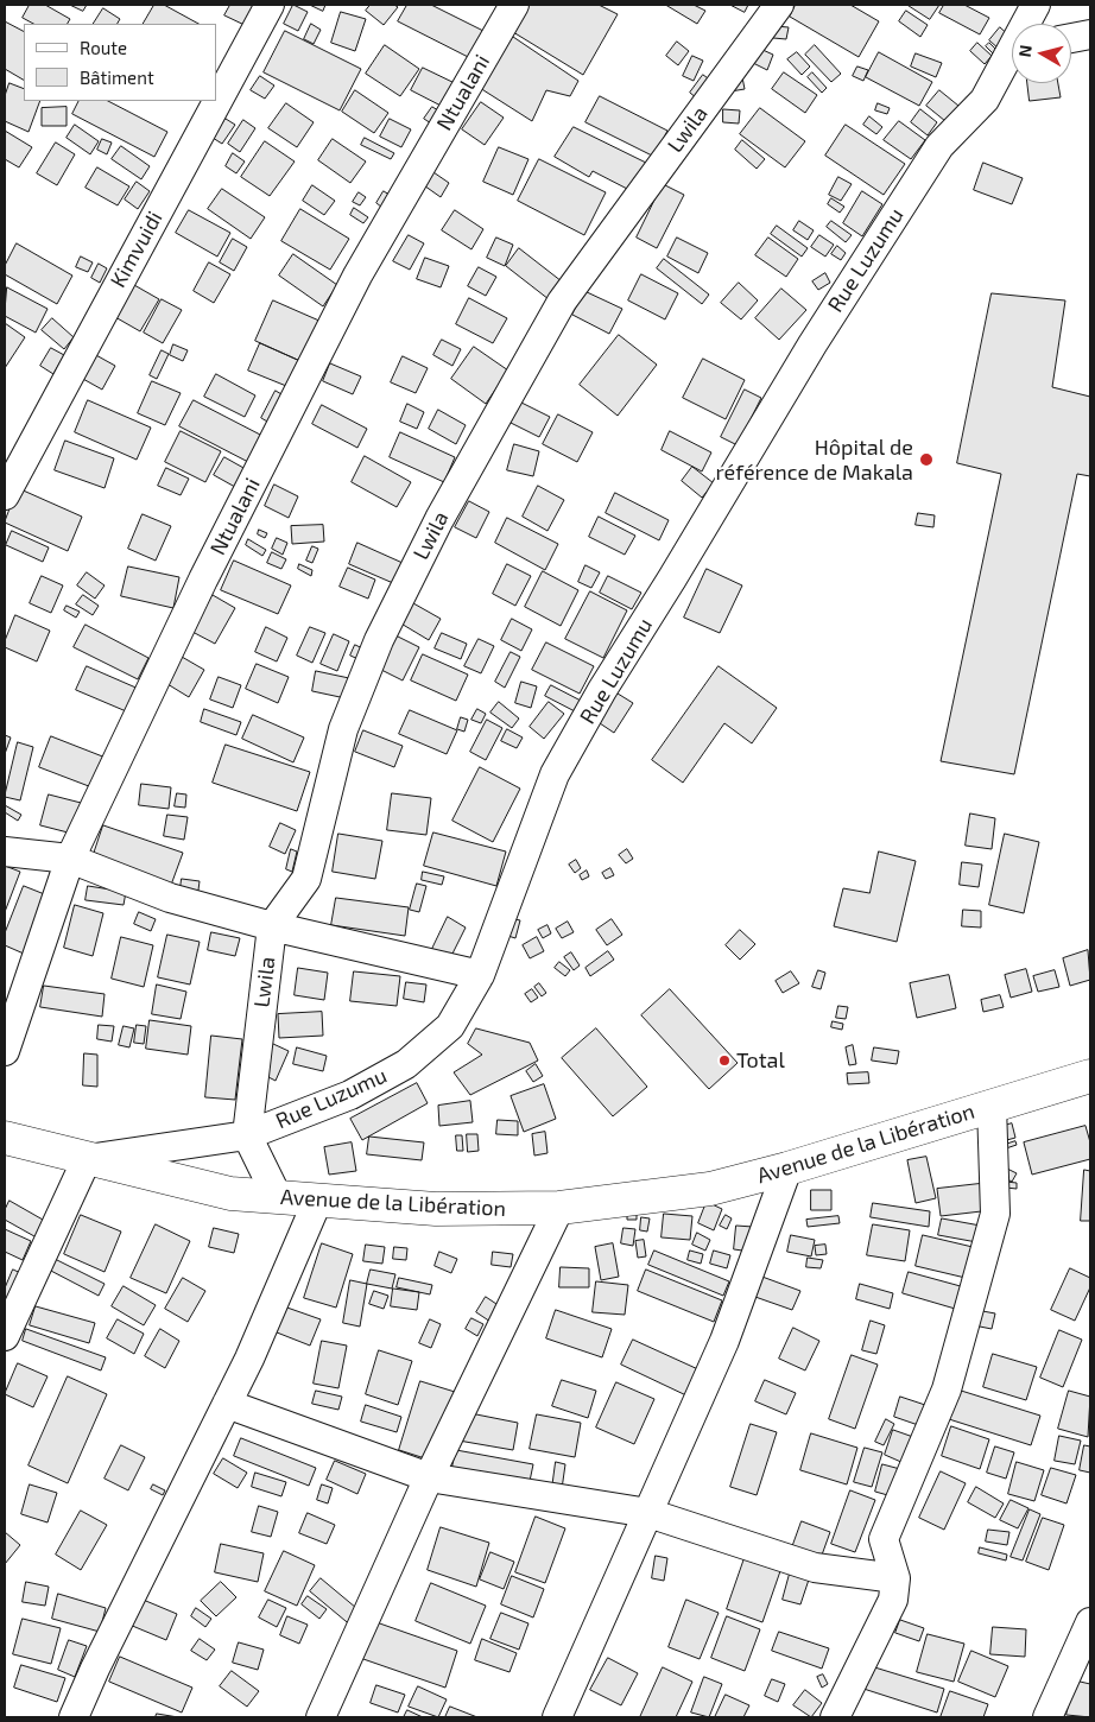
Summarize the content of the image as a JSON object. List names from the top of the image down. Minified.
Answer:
{"streets":{"highway":["Avenue de la Libération"],"street":["Ntualani","Lwila","Kimvuidi","Rue Luzumu"]},"crossings":[["Lwila","Rue Luzumu"],["Rue Luzumu","Avenue de la Libération"]],"places":["Hôpital de référence de Makala","Total"],"legend":["Route","Bâtiment"],"north":"left"}
